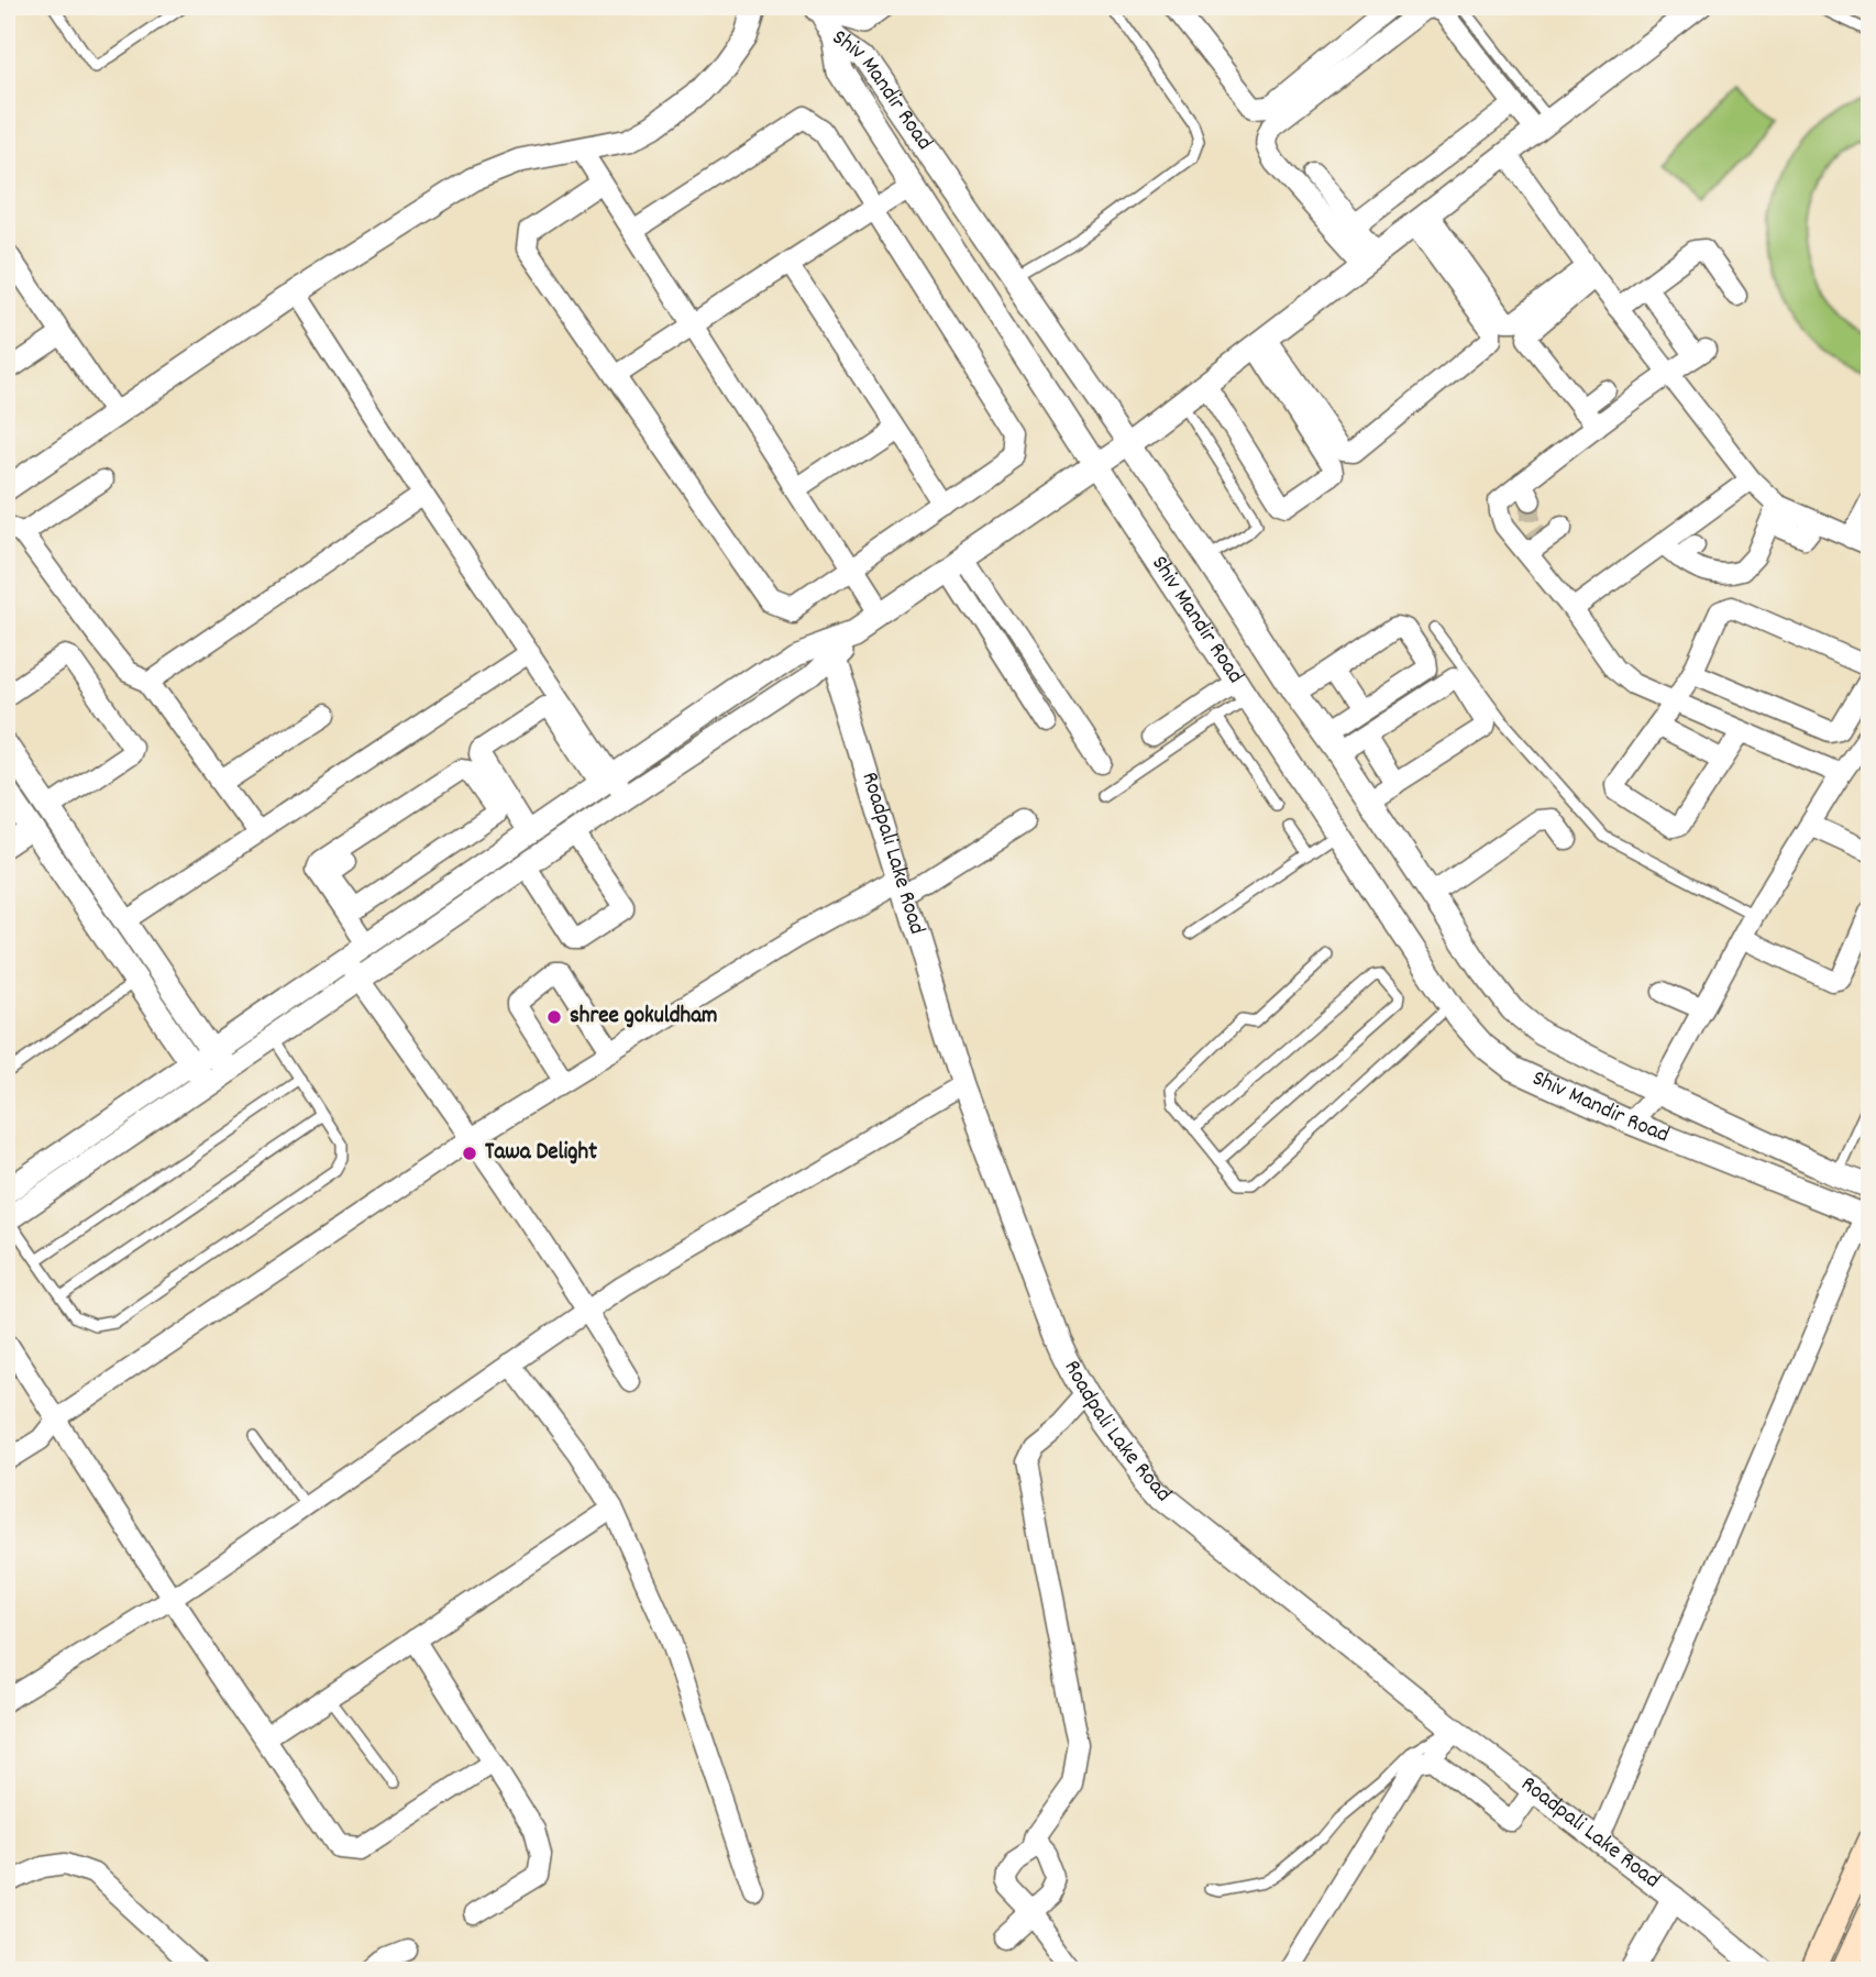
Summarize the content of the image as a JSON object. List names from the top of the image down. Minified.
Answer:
{"streets":{"street":["Shiv Mandir Road","Roadpali Lake Road"]},"places":["shree gokuldham","Tawa Delight"]}
